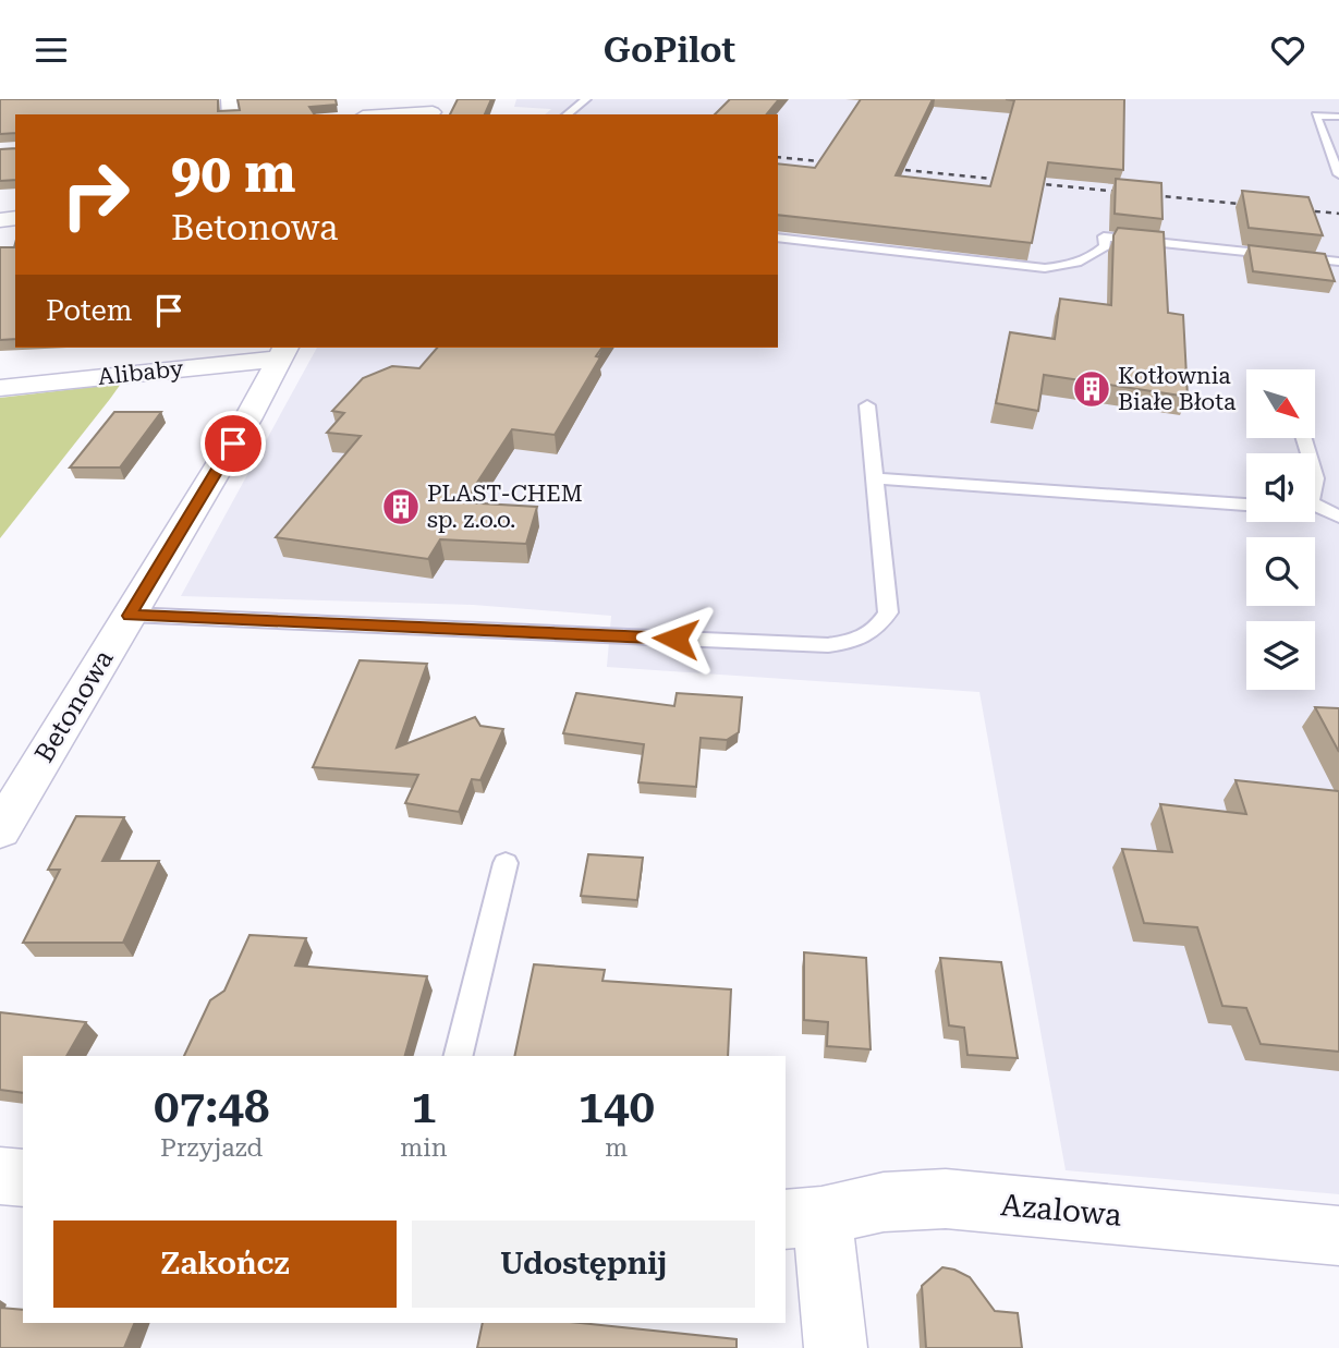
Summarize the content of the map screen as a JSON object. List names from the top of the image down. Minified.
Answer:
{"streets":{"street":["Alibaby","Betonowa","Azalowa"]},"crossings":[["Alibaby","Betonowa"]],"places":{"building":["Kotłownia Białe Błota","PLAST-CHEM sp. z.o.o."]},"north":"bottom right","page":{"header":"GoPilot","turn":["90 m","Betonowa"],"then":"Potem","eta":["07:48","Przyjazd","1","min","140","m"],"buttons":["Zakończ","Udostępnij"]}}
